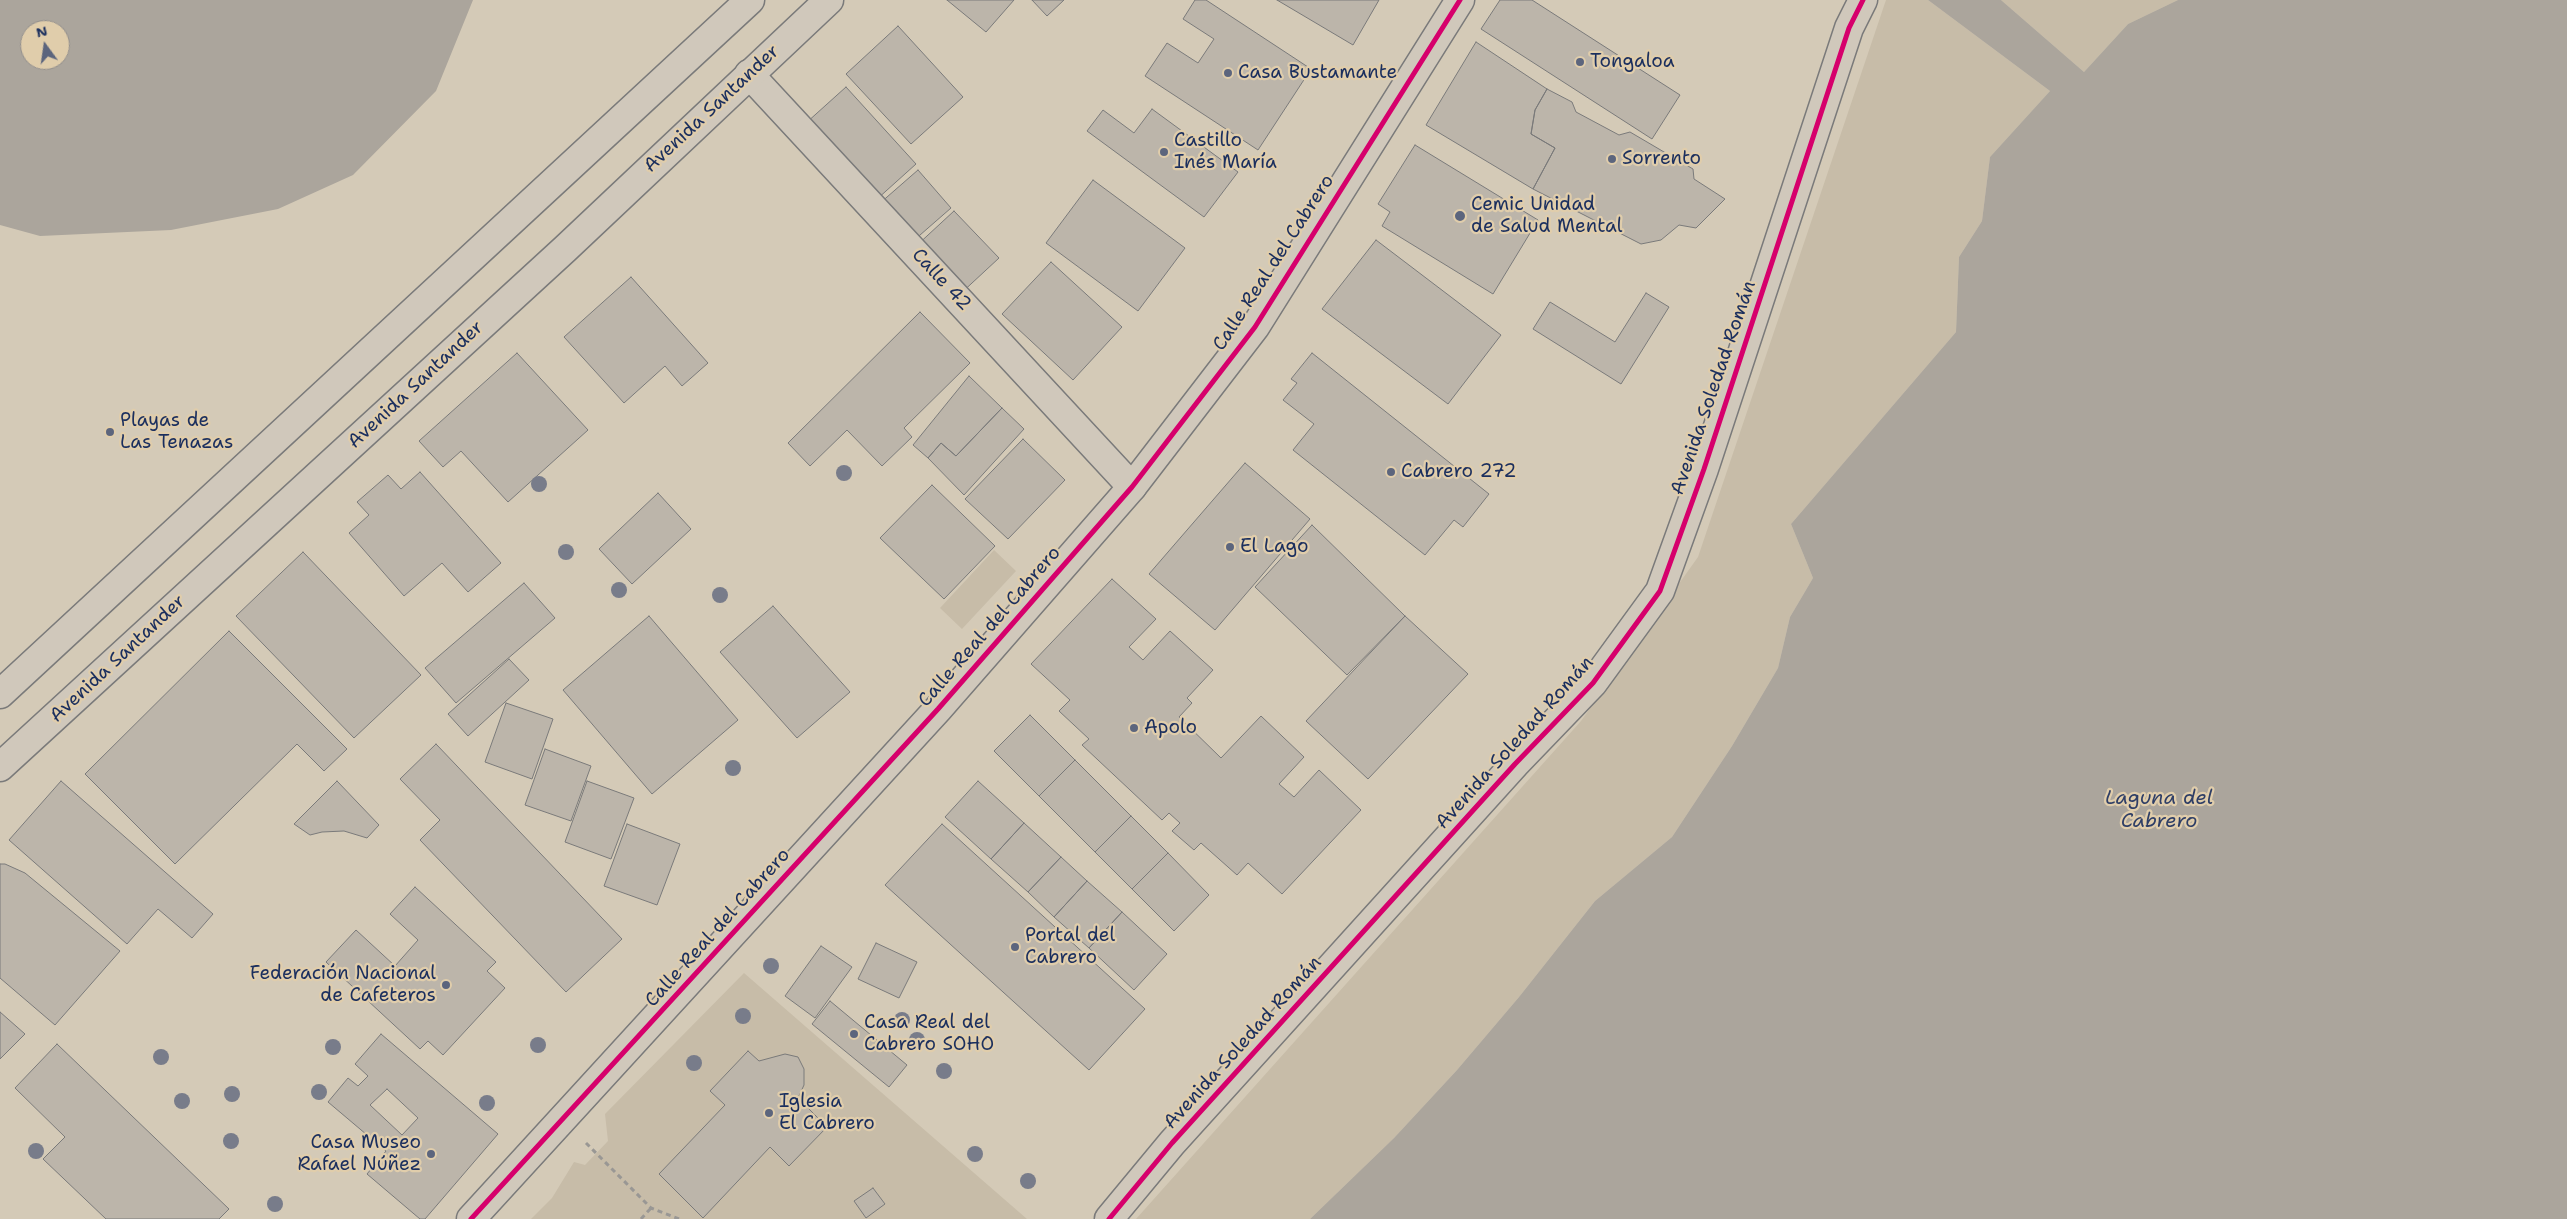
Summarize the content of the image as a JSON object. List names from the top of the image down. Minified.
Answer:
{"streets":{"main road":["Avenida Santander","Calle Real del Cabrero","Calle 42","Avenida Soledad Román"]},"crossings":[["Avenida Santander","Calle 42"],["Calle Real del Cabrero","Calle 42"]],"water":["Laguna del Cabrero"],"places":["Tongaloa","Casa Bustamante","Castillo Inés María","Sorrento","Cemic Unidad de Salud Mental","Playas de Las Tenazas","Cabrero 272","El Lago","Apolo","Portal del Cabrero","Federación Nacional de Cafeteros","Casa Real del Cabrero SOHO","Iglesia El Cabrero","Casa Museo Rafael Núñez"],"north":"top"}
